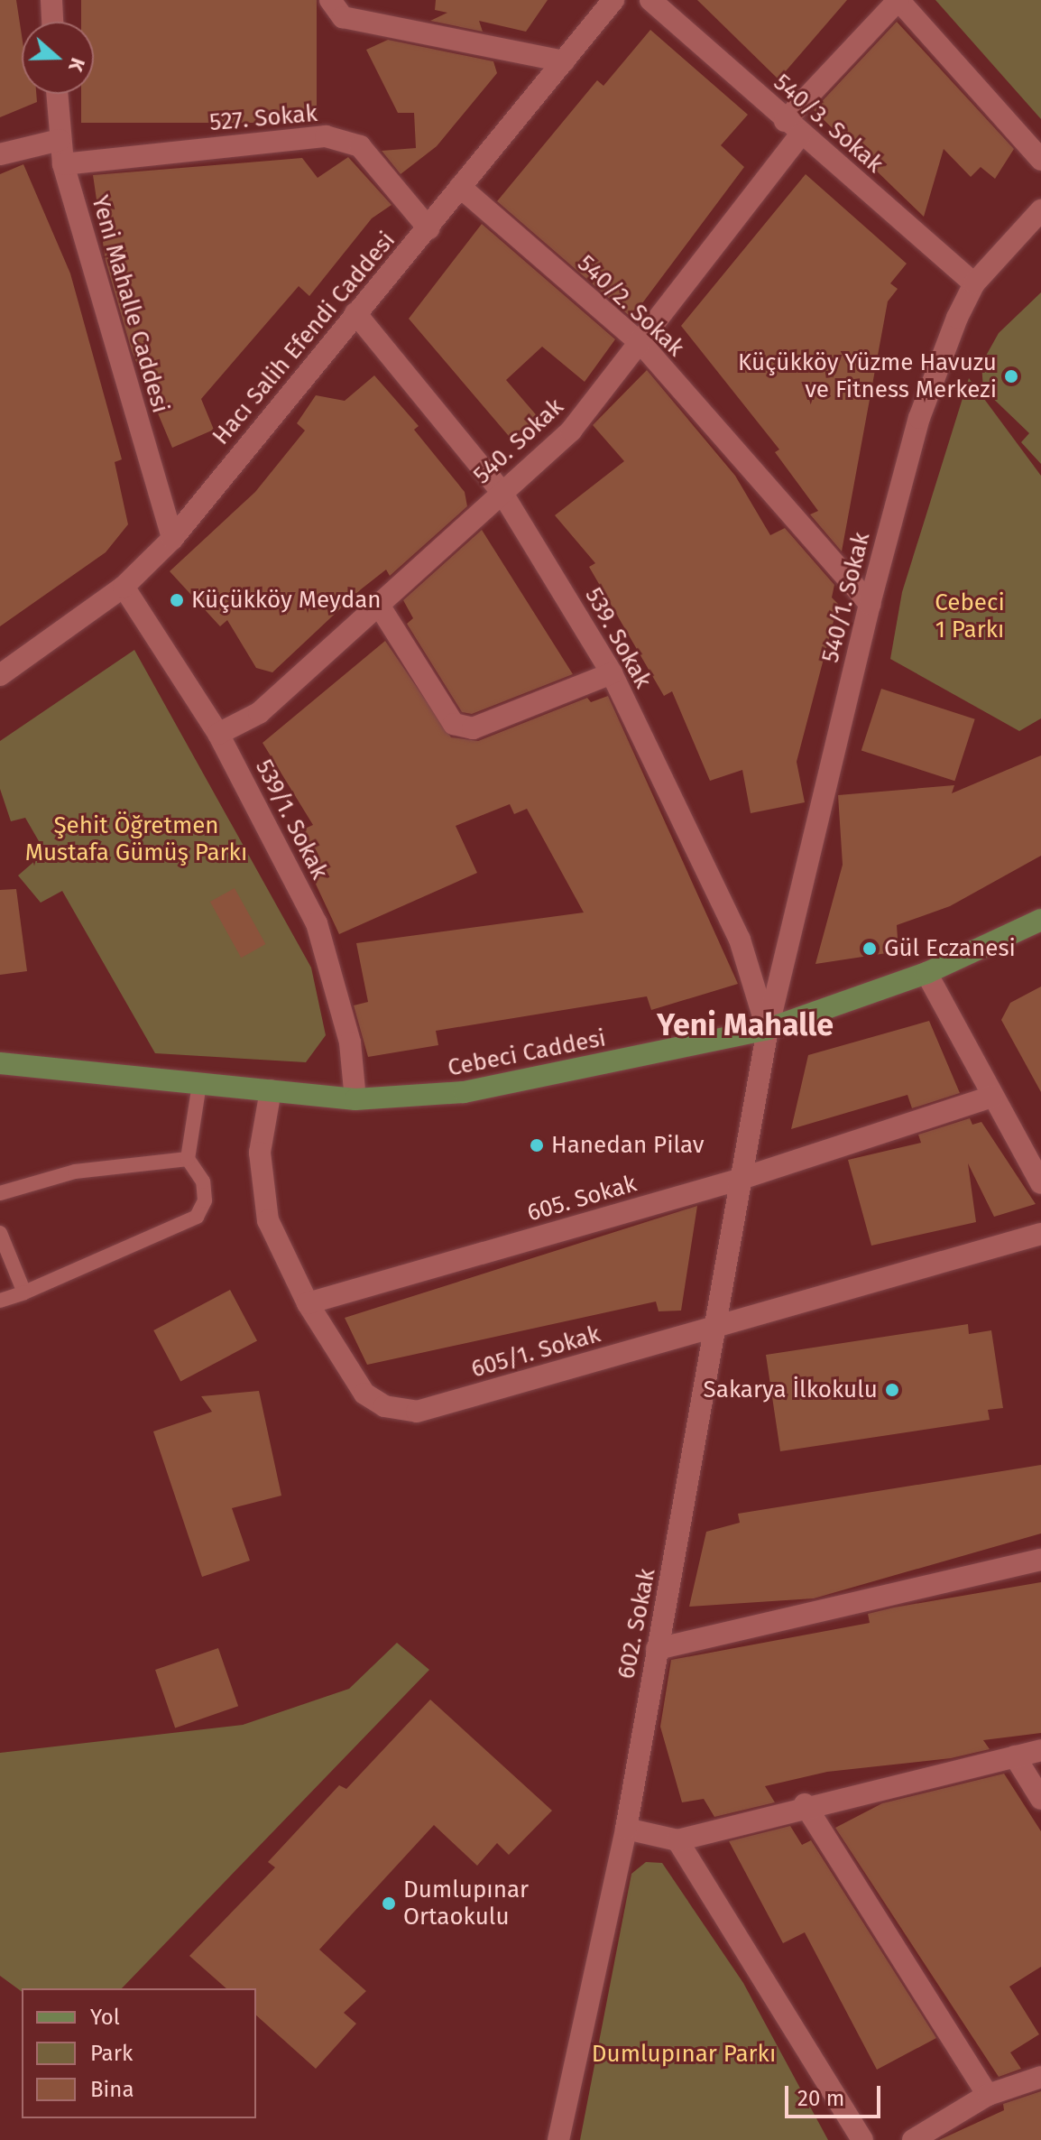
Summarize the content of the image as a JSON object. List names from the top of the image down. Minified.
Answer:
{"streets":{"main road":["Cebeci Caddesi"],"street":["527. Sokak","540/3. Sokak","Yeni Mahalle Caddesi","540/2. Sokak","Hacı Salih Efendi Caddesi","540. Sokak","540/1. Sokak","539. Sokak","539/1. Sokak","605. Sokak","605/1. Sokak","602. Sokak"]},"crossings":[["527. Sokak","Yeni Mahalle Caddesi"],["527. Sokak","Hacı Salih Efendi Caddesi"],["540/3. Sokak","540. Sokak"],["540/3. Sokak","540/1. Sokak"],["Yeni Mahalle Caddesi","Hacı Salih Efendi Caddesi"],["540/2. Sokak","Hacı Salih Efendi Caddesi"],["540/2. Sokak","540. Sokak"],["540/2. Sokak","540/1. Sokak"],["Hacı Salih Efendi Caddesi","539. Sokak"],["Hacı Salih Efendi Caddesi","539/1. Sokak"],["540. Sokak","539. Sokak"],["540. Sokak","539/1. Sokak"],["540/1. Sokak","539. Sokak"],["540/1. Sokak","Cebeci Caddesi"],["540/1. Sokak","602. Sokak"],["539. Sokak","Cebeci Caddesi"],["539. Sokak","602. Sokak"],["539/1. Sokak","Cebeci Caddesi"],["Cebeci Caddesi","605/1. Sokak"],["Cebeci Caddesi","602. Sokak"],["605. Sokak","605/1. Sokak"],["605. Sokak","602. Sokak"],["605/1. Sokak","602. Sokak"]],"districts":["Yeni Mahalle"],"parks":["Cebeci 1 Parkı","Şehit Öğretmen Mustafa Gümüş Parkı","Dumlupınar Parkı"],"places":["Küçükköy Yüzme Havuzu ve Fitness Merkezi","Küçükköy Meydan","Gül Eczanesi","Hanedan Pilav","Sakarya İlkokulu","Dumlupınar Ortaokulu"],"legend":["Yol","Park","Bina"],"scale_bar":"20 m","north":"right"}
